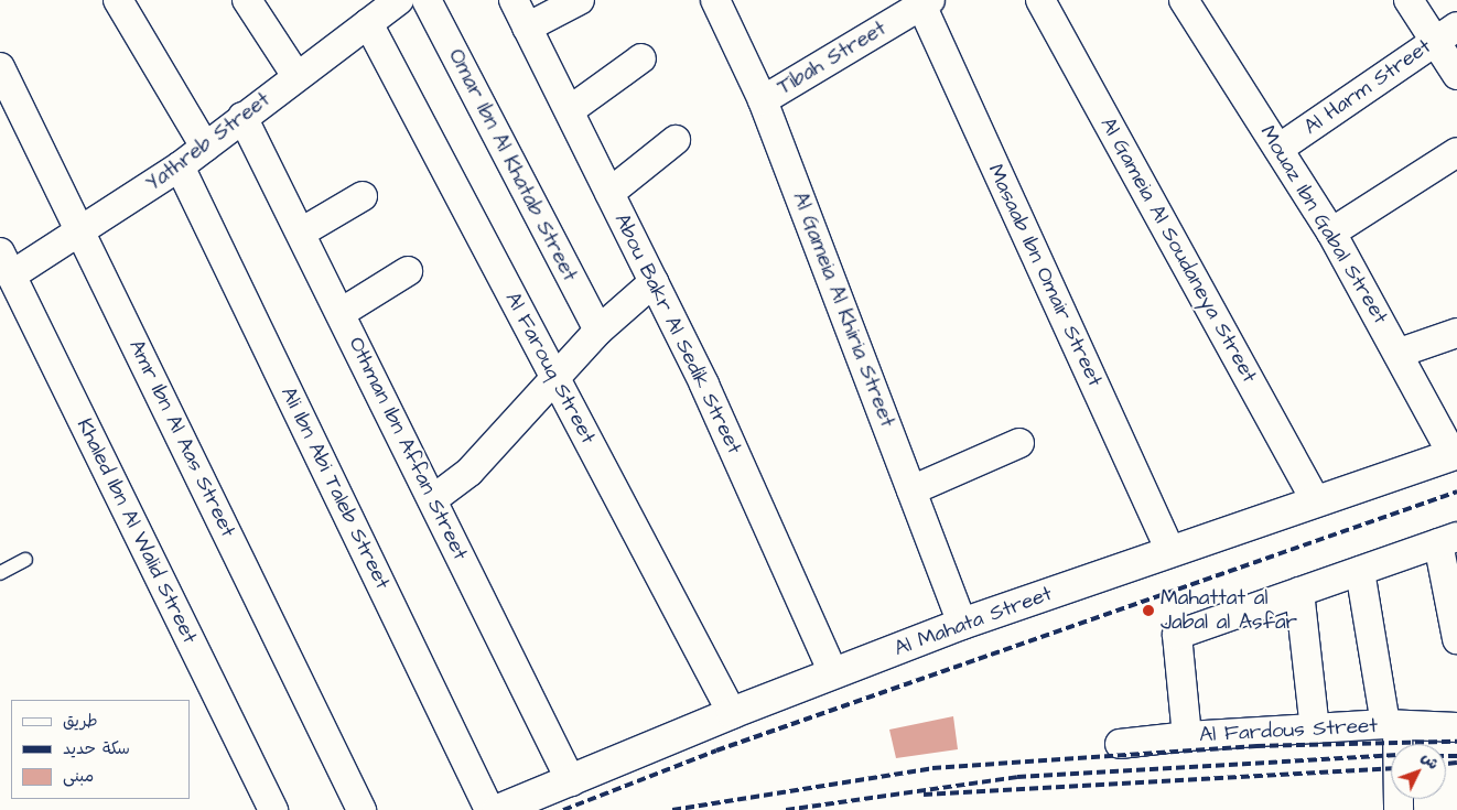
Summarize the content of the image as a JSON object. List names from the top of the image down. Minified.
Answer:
{"streets":{"street":["Tibah Street","Al Harm Street","Yathreb Street","Omar Ibn Al Khatab Street","Mouaz Ibn Gabal Street","Al Gameia Al Soudaneya Street","Masaab Ibn Omair Street","Al Gameia Al Khiria Street","Abou Bakr Al Sedik Street","Al Farouq Street","Amr Ibn Al Aas Street","Othman Ibn Affan Street","Ali Ibn Abi Taleb Street","Khaled Ibn Al Walid Street","Al Mahata Street","Al Fardous Street"]},"crossings":[["Tibah Street","Masaab Ibn Omair Street"],["Tibah Street","Al Gameia Al Khiria Street"],["Al Harm Street","Mouaz Ibn Gabal Street"],["Yathreb Street","Al Farouq Street"],["Yathreb Street","Amr Ibn Al Aas Street"],["Yathreb Street","Othman Ibn Affan Street"],["Yathreb Street","Ali Ibn Abi Taleb Street"],["Yathreb Street","Khaled Ibn Al Walid Street"],["Mouaz Ibn Gabal Street","Al Mahata Street"],["Al Gameia Al Soudaneya Street","Al Mahata Street"],["Masaab Ibn Omair Street","Al Mahata Street"],["Al Gameia Al Khiria Street","Al Mahata Street"],["Abou Bakr Al Sedik Street","Al Mahata Street"],["Al Farouq Street","Al Mahata Street"],["Othman Ibn Affan Street","Al Mahata Street"]],"places":["Mahattat al Jabal al Asfar"],"legend":["طريق","سكة حديد","مبنى"],"north":"top right"}
